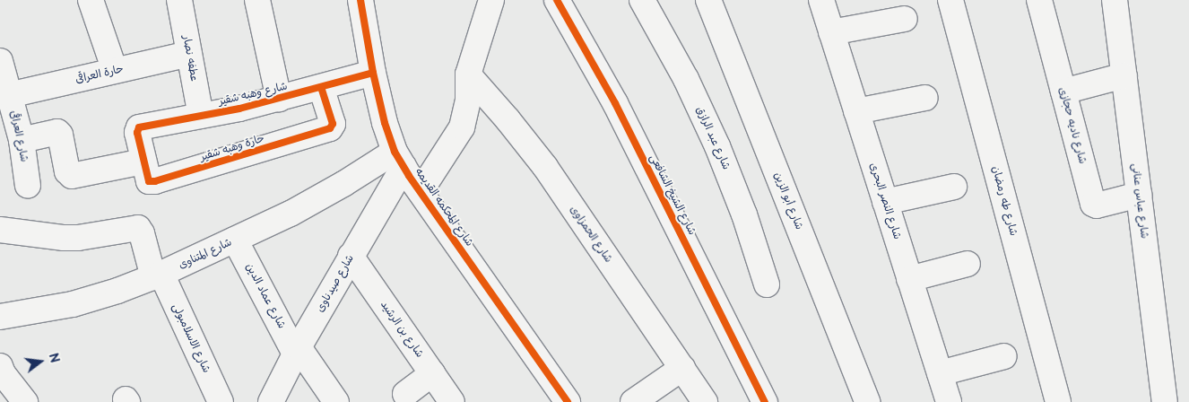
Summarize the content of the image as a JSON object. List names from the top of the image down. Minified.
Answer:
{"streets":{"street":["عطفه نصار","حارة العراقى","شارع وهبه شقير","شارع ناديه حجازى","شارع العراقى","شارع عبد الرازق","حارة وهبه شقير","شارع الشيخ الشافعى","شارع أبو الزين","شارع النصر البحرى","شارع طه رمضان","شارع عباس عنانى","شارع المحكمه القديمه","شارع الحمزاوى","شارع المتناوى","شارع صيدناوى","شارع عماد الدين","شارع بن الرشيد","شارع الاسلامبولى"]},"crossings":[["عطفه نصار","حارة العراقى"],["عطفه نصار","شارع وهبه شقير"],["حارة العراقى","شارع العراقى"],["شارع وهبه شقير","حارة وهبه شقير"],["شارع وهبه شقير","شارع المحكمه القديمه"],["شارع ناديه حجازى","شارع عباس عنانى"],["شارع المحكمه القديمه","شارع المتناوى"],["شارع المحكمه القديمه","شارع صيدناوى"],["شارع المتناوى","شارع صيدناوى"],["شارع المتناوى","شارع عماد الدين"],["شارع المتناوى","شارع الاسلامبولى"],["شارع صيدناوى","شارع عماد الدين"],["شارع صيدناوى","شارع بن الرشيد"]],"north":"right"}
